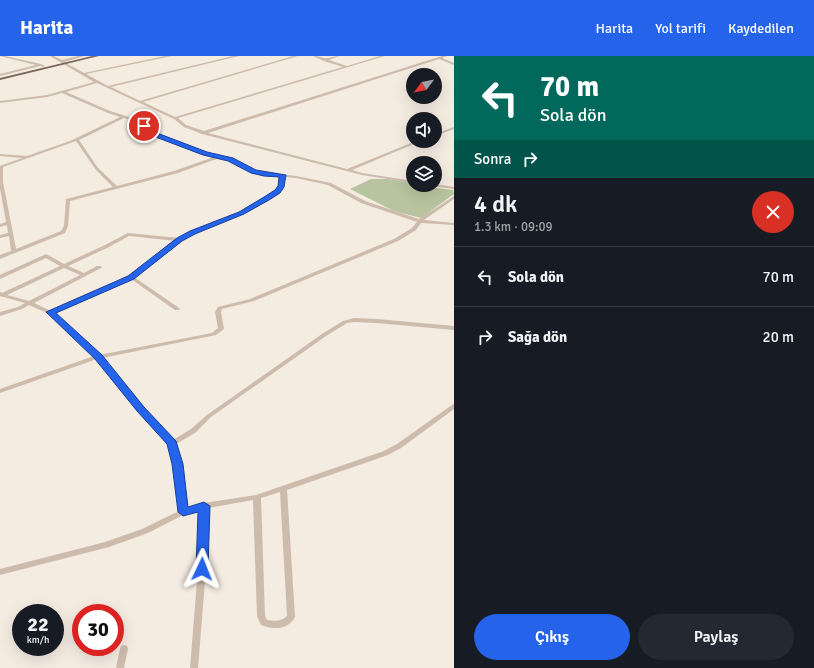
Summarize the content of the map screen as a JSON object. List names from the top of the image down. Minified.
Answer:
{"north":"bottom left","page":{"header":"Harita","nav":["Harita","Yol tarifi","Kaydedilen"],"turn":["70 m","Sola dön"],"then":"Sonra","heading":["4 dk","1.3 km · 09:09"],"list":[{"name":"Sola dön","value":"70 m"},{"name":"Sağa dön","value":"20 m"}],"speed":"22 km/h","limit":"30","buttons":["Çıkış","Paylaş"]}}
